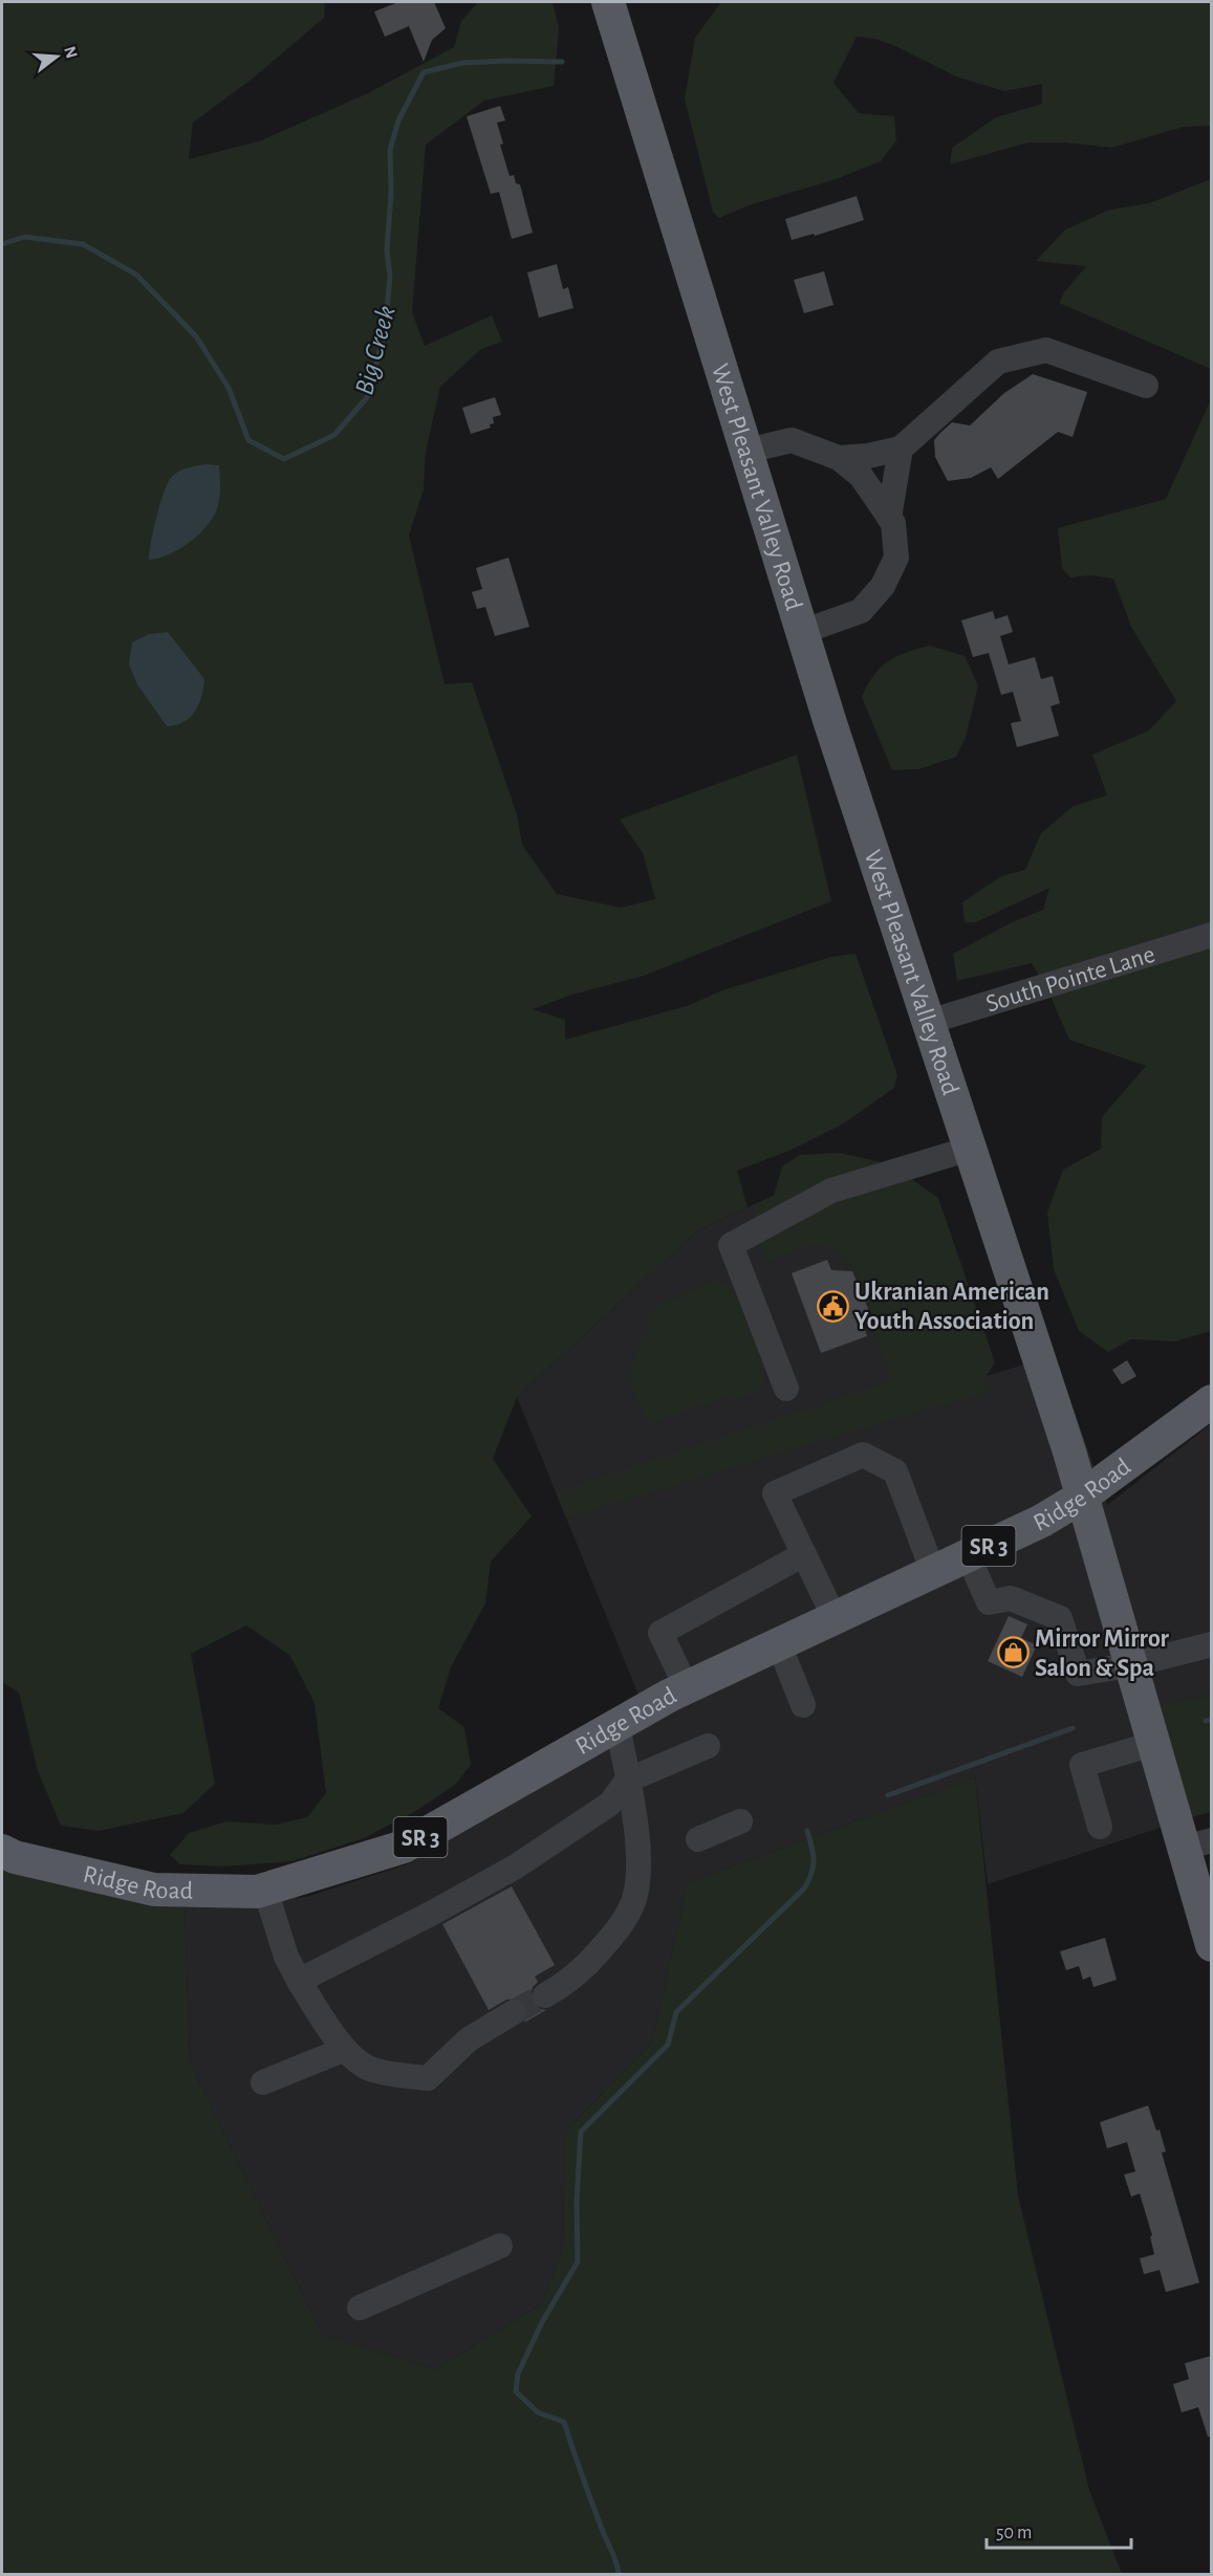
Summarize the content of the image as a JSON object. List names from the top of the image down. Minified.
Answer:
{"streets":{"main road":["West Pleasant Valley Road","Ridge Road","SR 3"],"street":["South Pointe Lane"]},"crossings":[["West Pleasant Valley Road","South Pointe Lane"],["West Pleasant Valley Road","Ridge Road"]],"water":["Big Creek"],"places":{"public building":["Ukranian American Youth Association"],"shop":["Mirror Mirror Salon & Spa"]},"scale_bar":"50 m","north":"right"}
